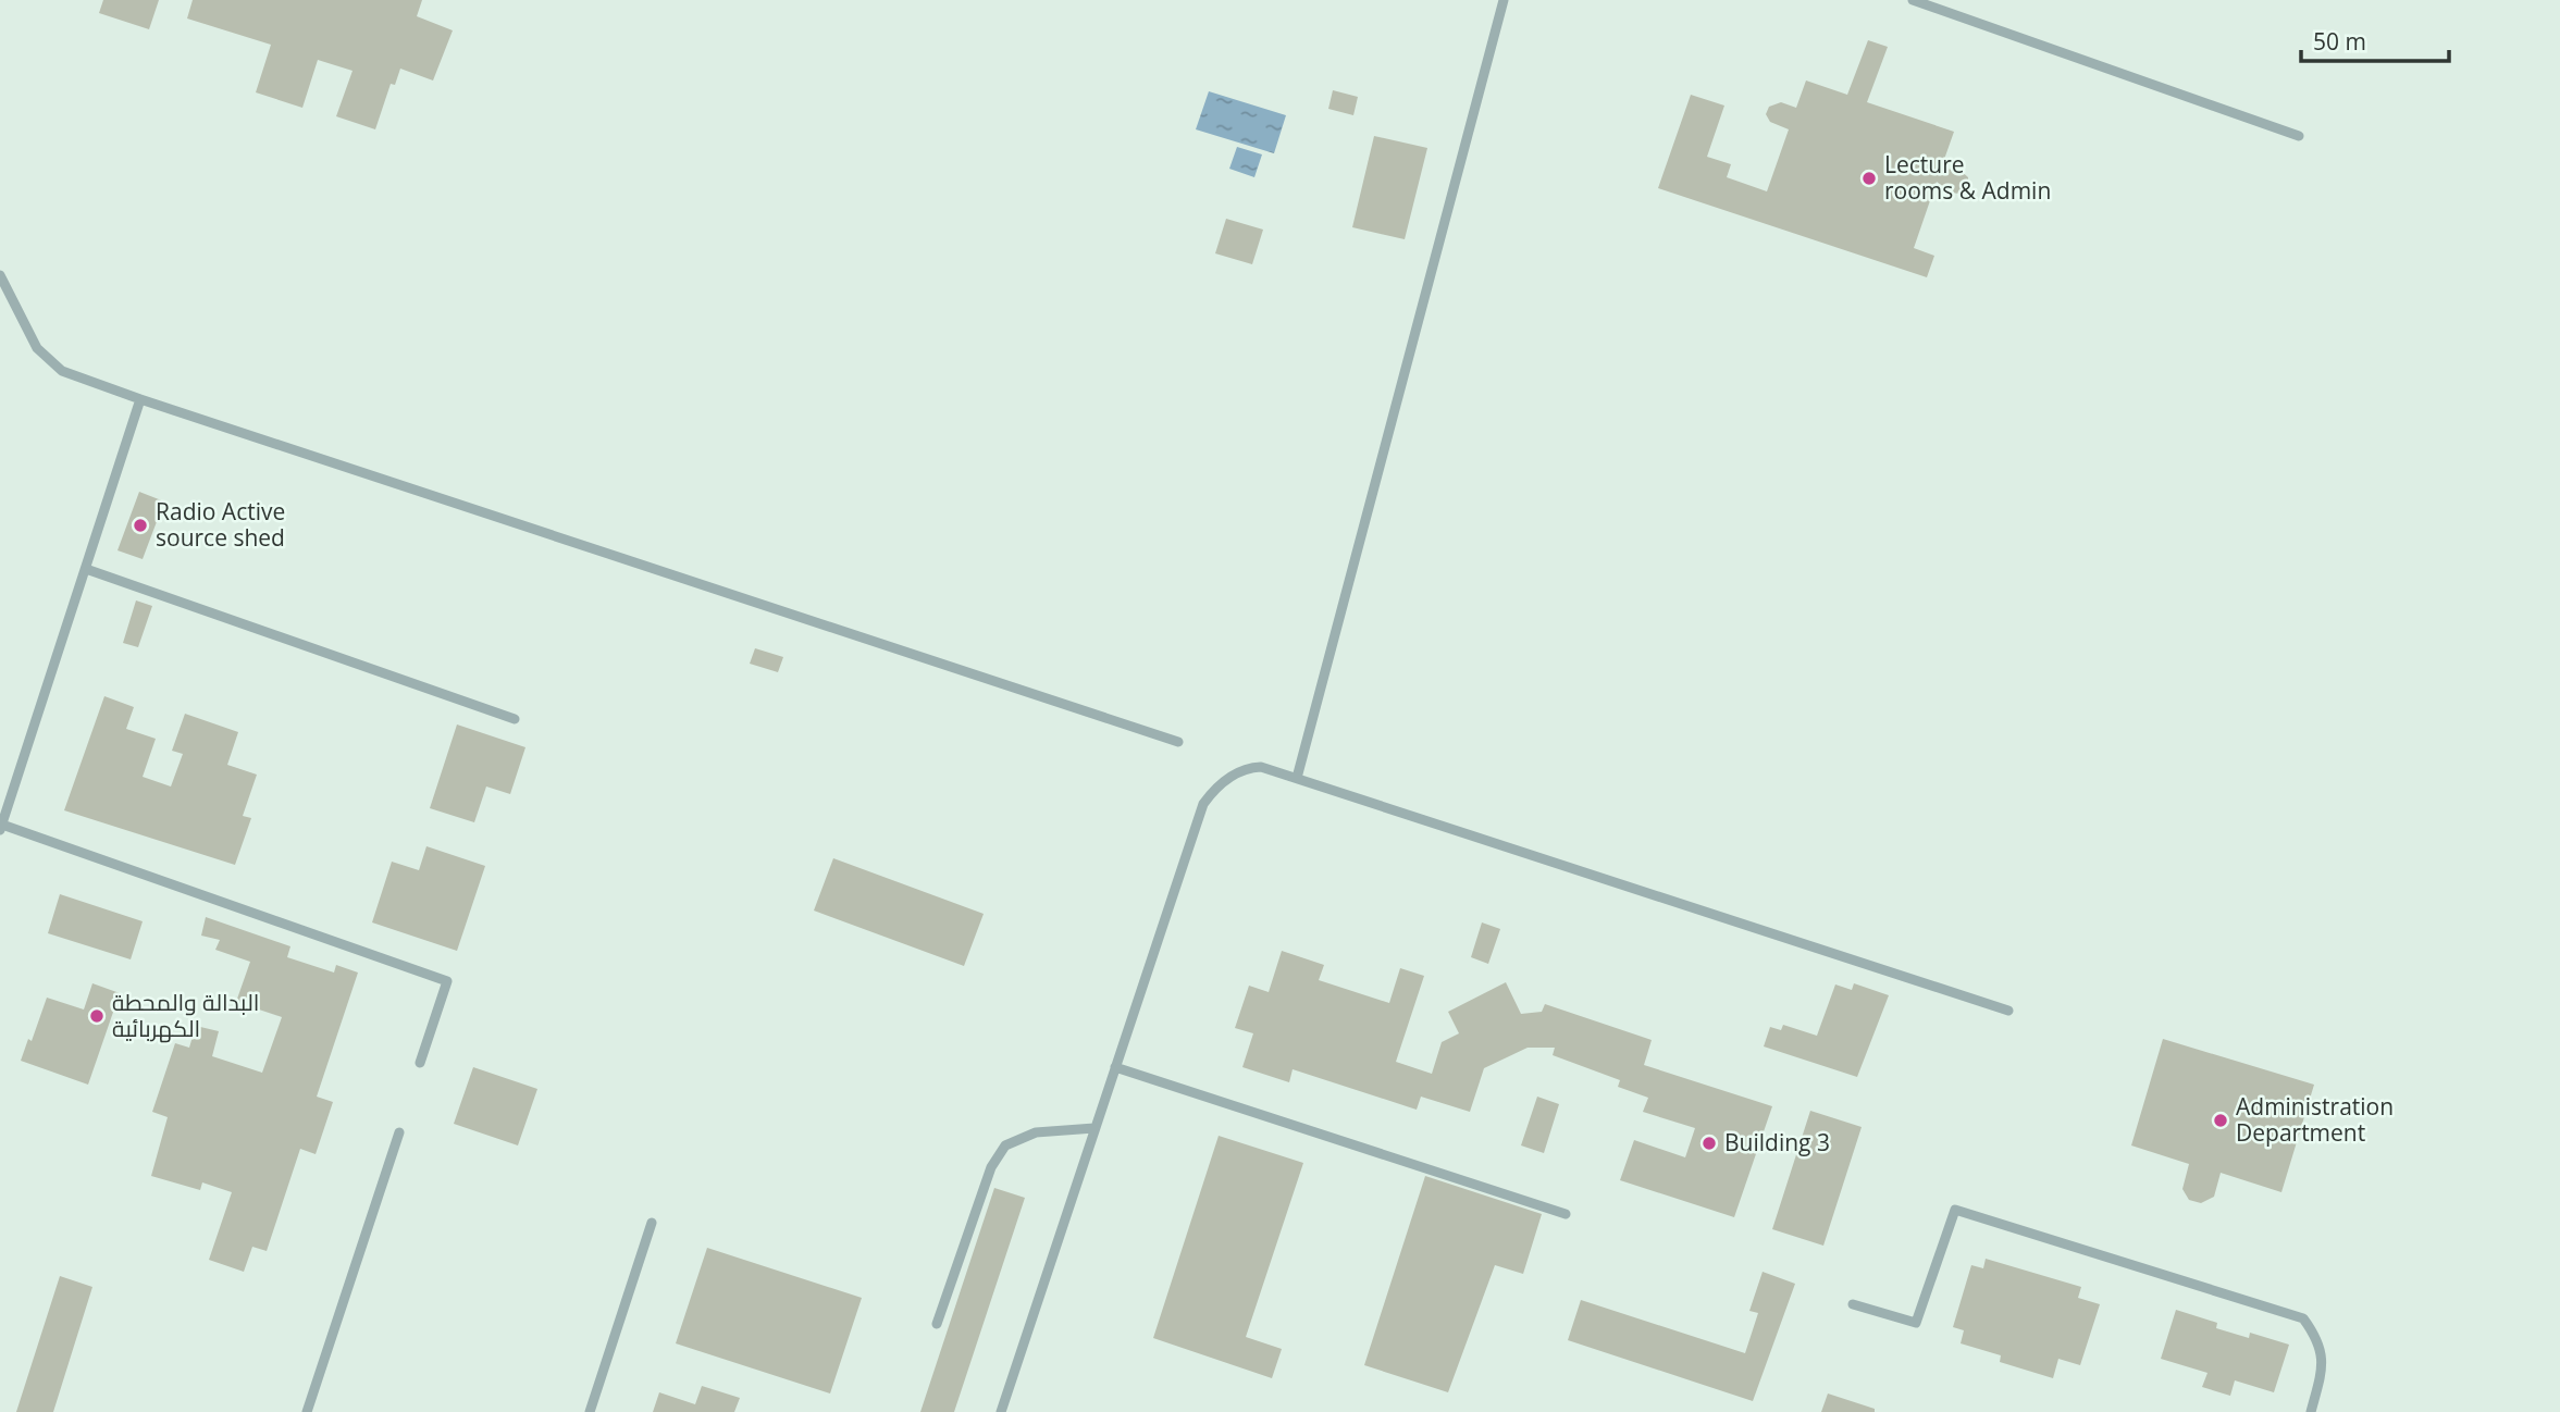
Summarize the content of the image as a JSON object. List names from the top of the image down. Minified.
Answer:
{"places":["Lecture rooms & Admin","Radio Active source shed","البدالة والمحطة الكهربائية","Administration Department","Building 3"],"scale_bar":"50 m"}
